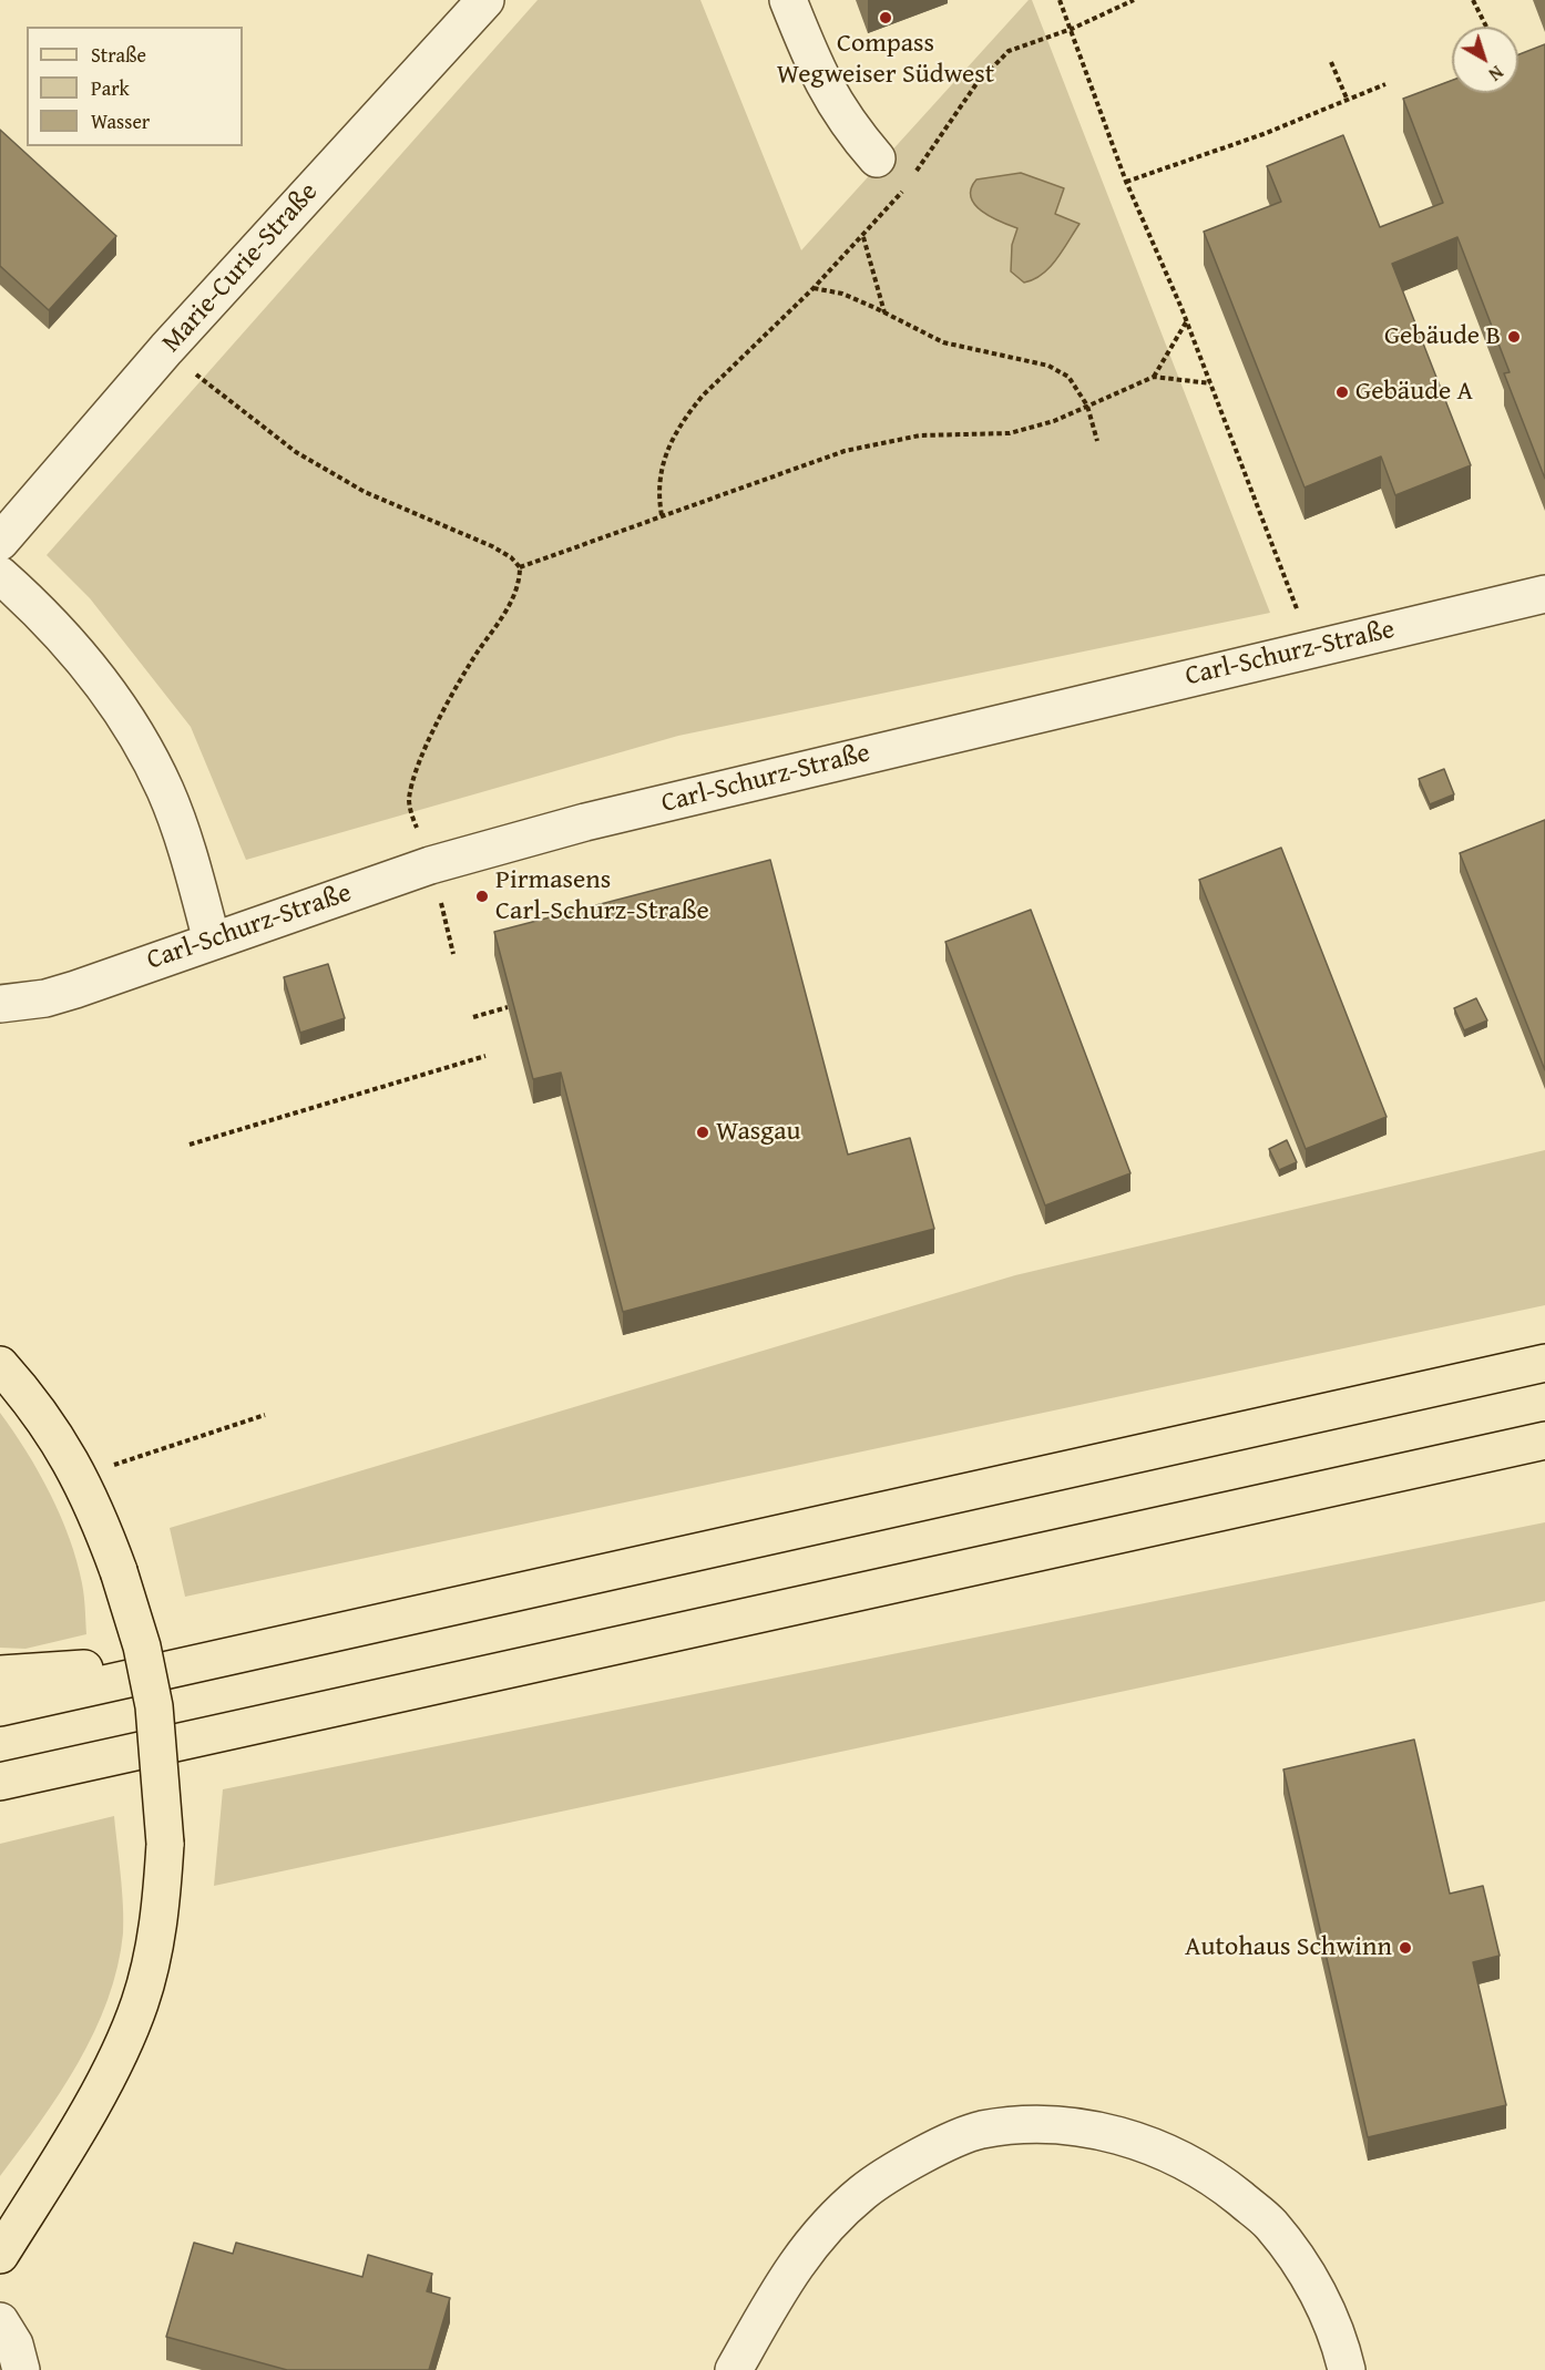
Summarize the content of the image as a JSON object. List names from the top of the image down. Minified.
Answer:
{"streets":{"street":["Marie-Curie-Straße","Carl-Schurz-Straße"]},"places":["Compass Wegweiser Südwest","Gebäude B","Gebäude A","Pirmasens Carl-Schurz-Straße","Wasgau","Autohaus Schwinn"],"legend":["Straße","Park","Wasser"],"north":"bottom right"}
